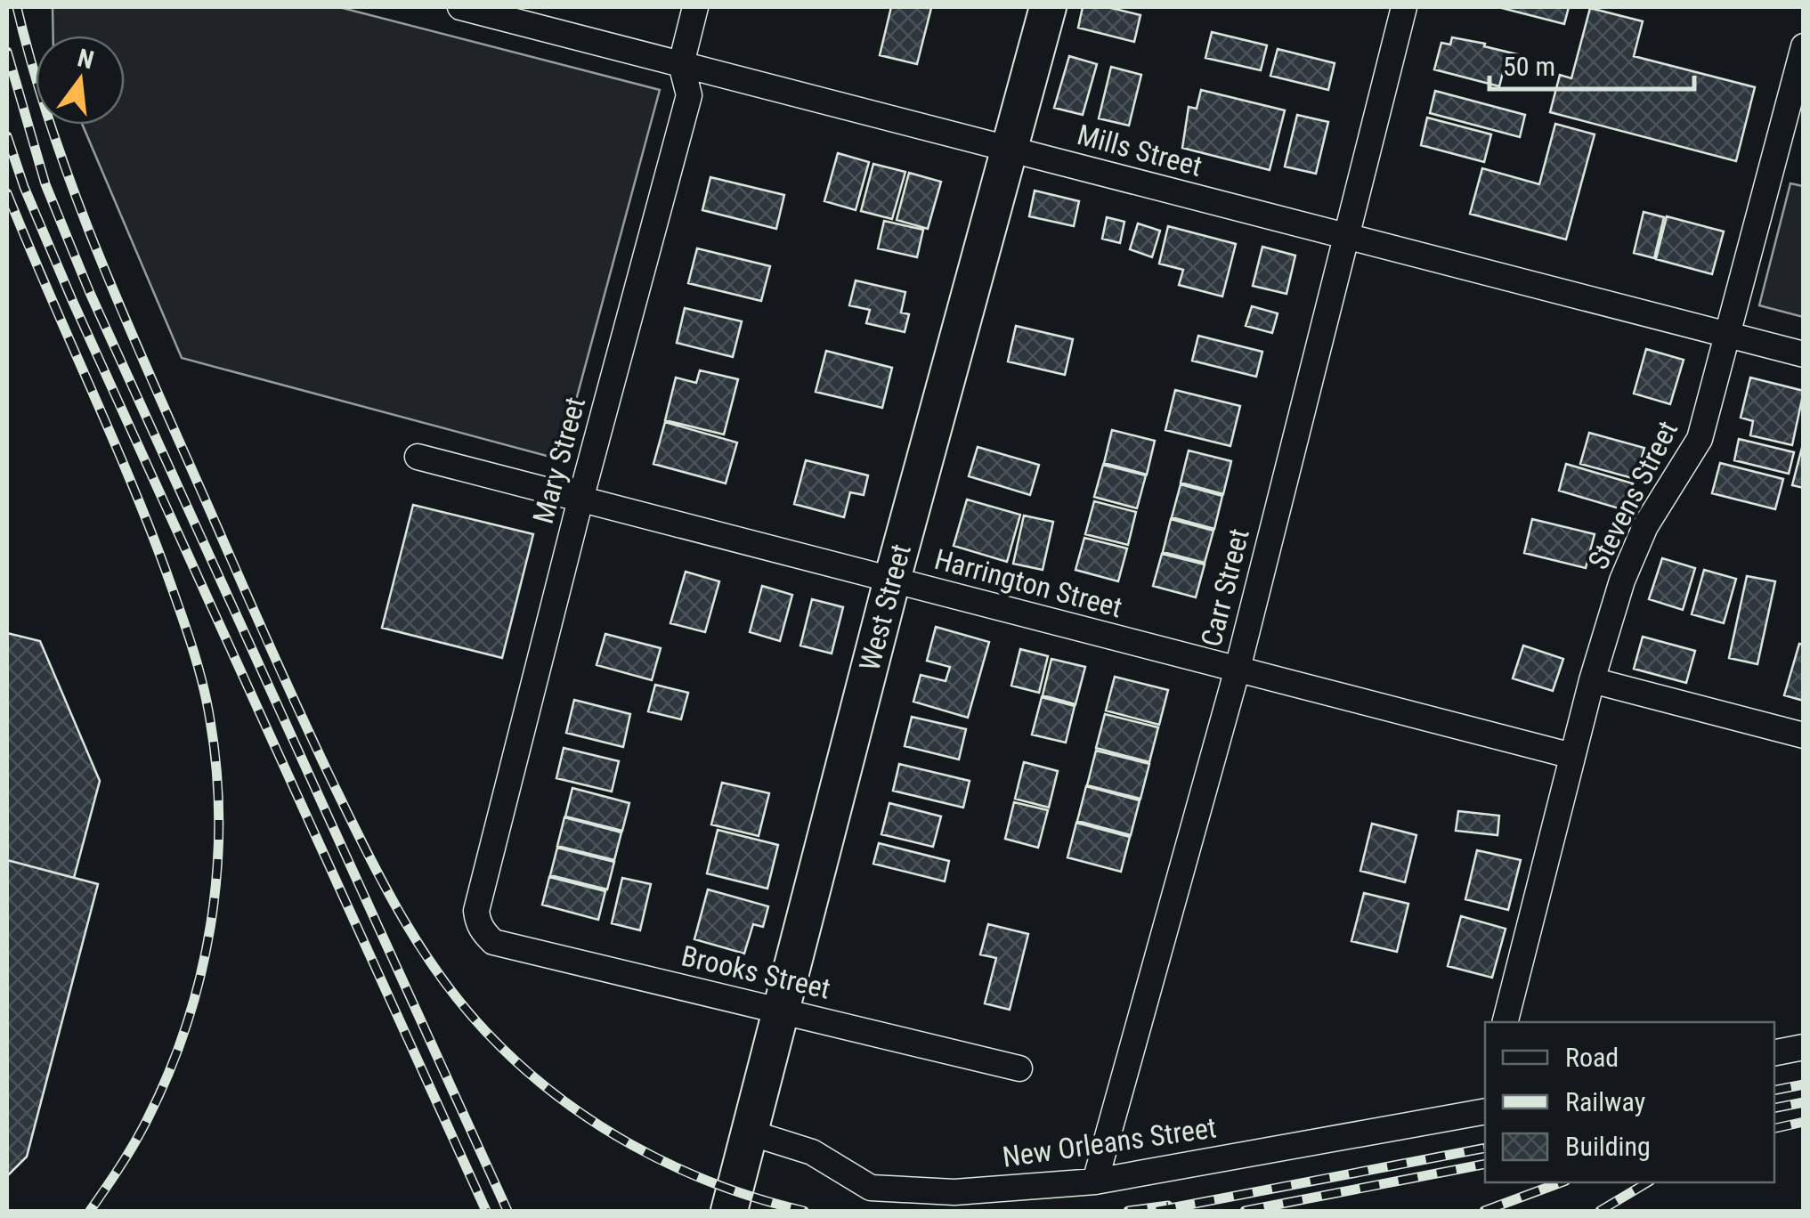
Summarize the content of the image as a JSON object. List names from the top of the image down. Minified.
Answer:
{"streets":{"street":["Mills Street","Mary Street","Stevens Street","Harrington Street","Carr Street","West Street","Brooks Street","New Orleans Street"]},"crossings":[["Mills Street","Mary Street"],["Mills Street","Stevens Street"],["Mills Street","Carr Street"],["Mills Street","West Street"],["Mary Street","Harrington Street"],["Mary Street","Brooks Street"],["Stevens Street","Harrington Street"],["Harrington Street","Carr Street"],["Harrington Street","West Street"],["Carr Street","New Orleans Street"],["West Street","Brooks Street"],["West Street","New Orleans Street"]],"legend":["Road","Railway","Building"],"scale_bar":"50 m","north":"top"}
